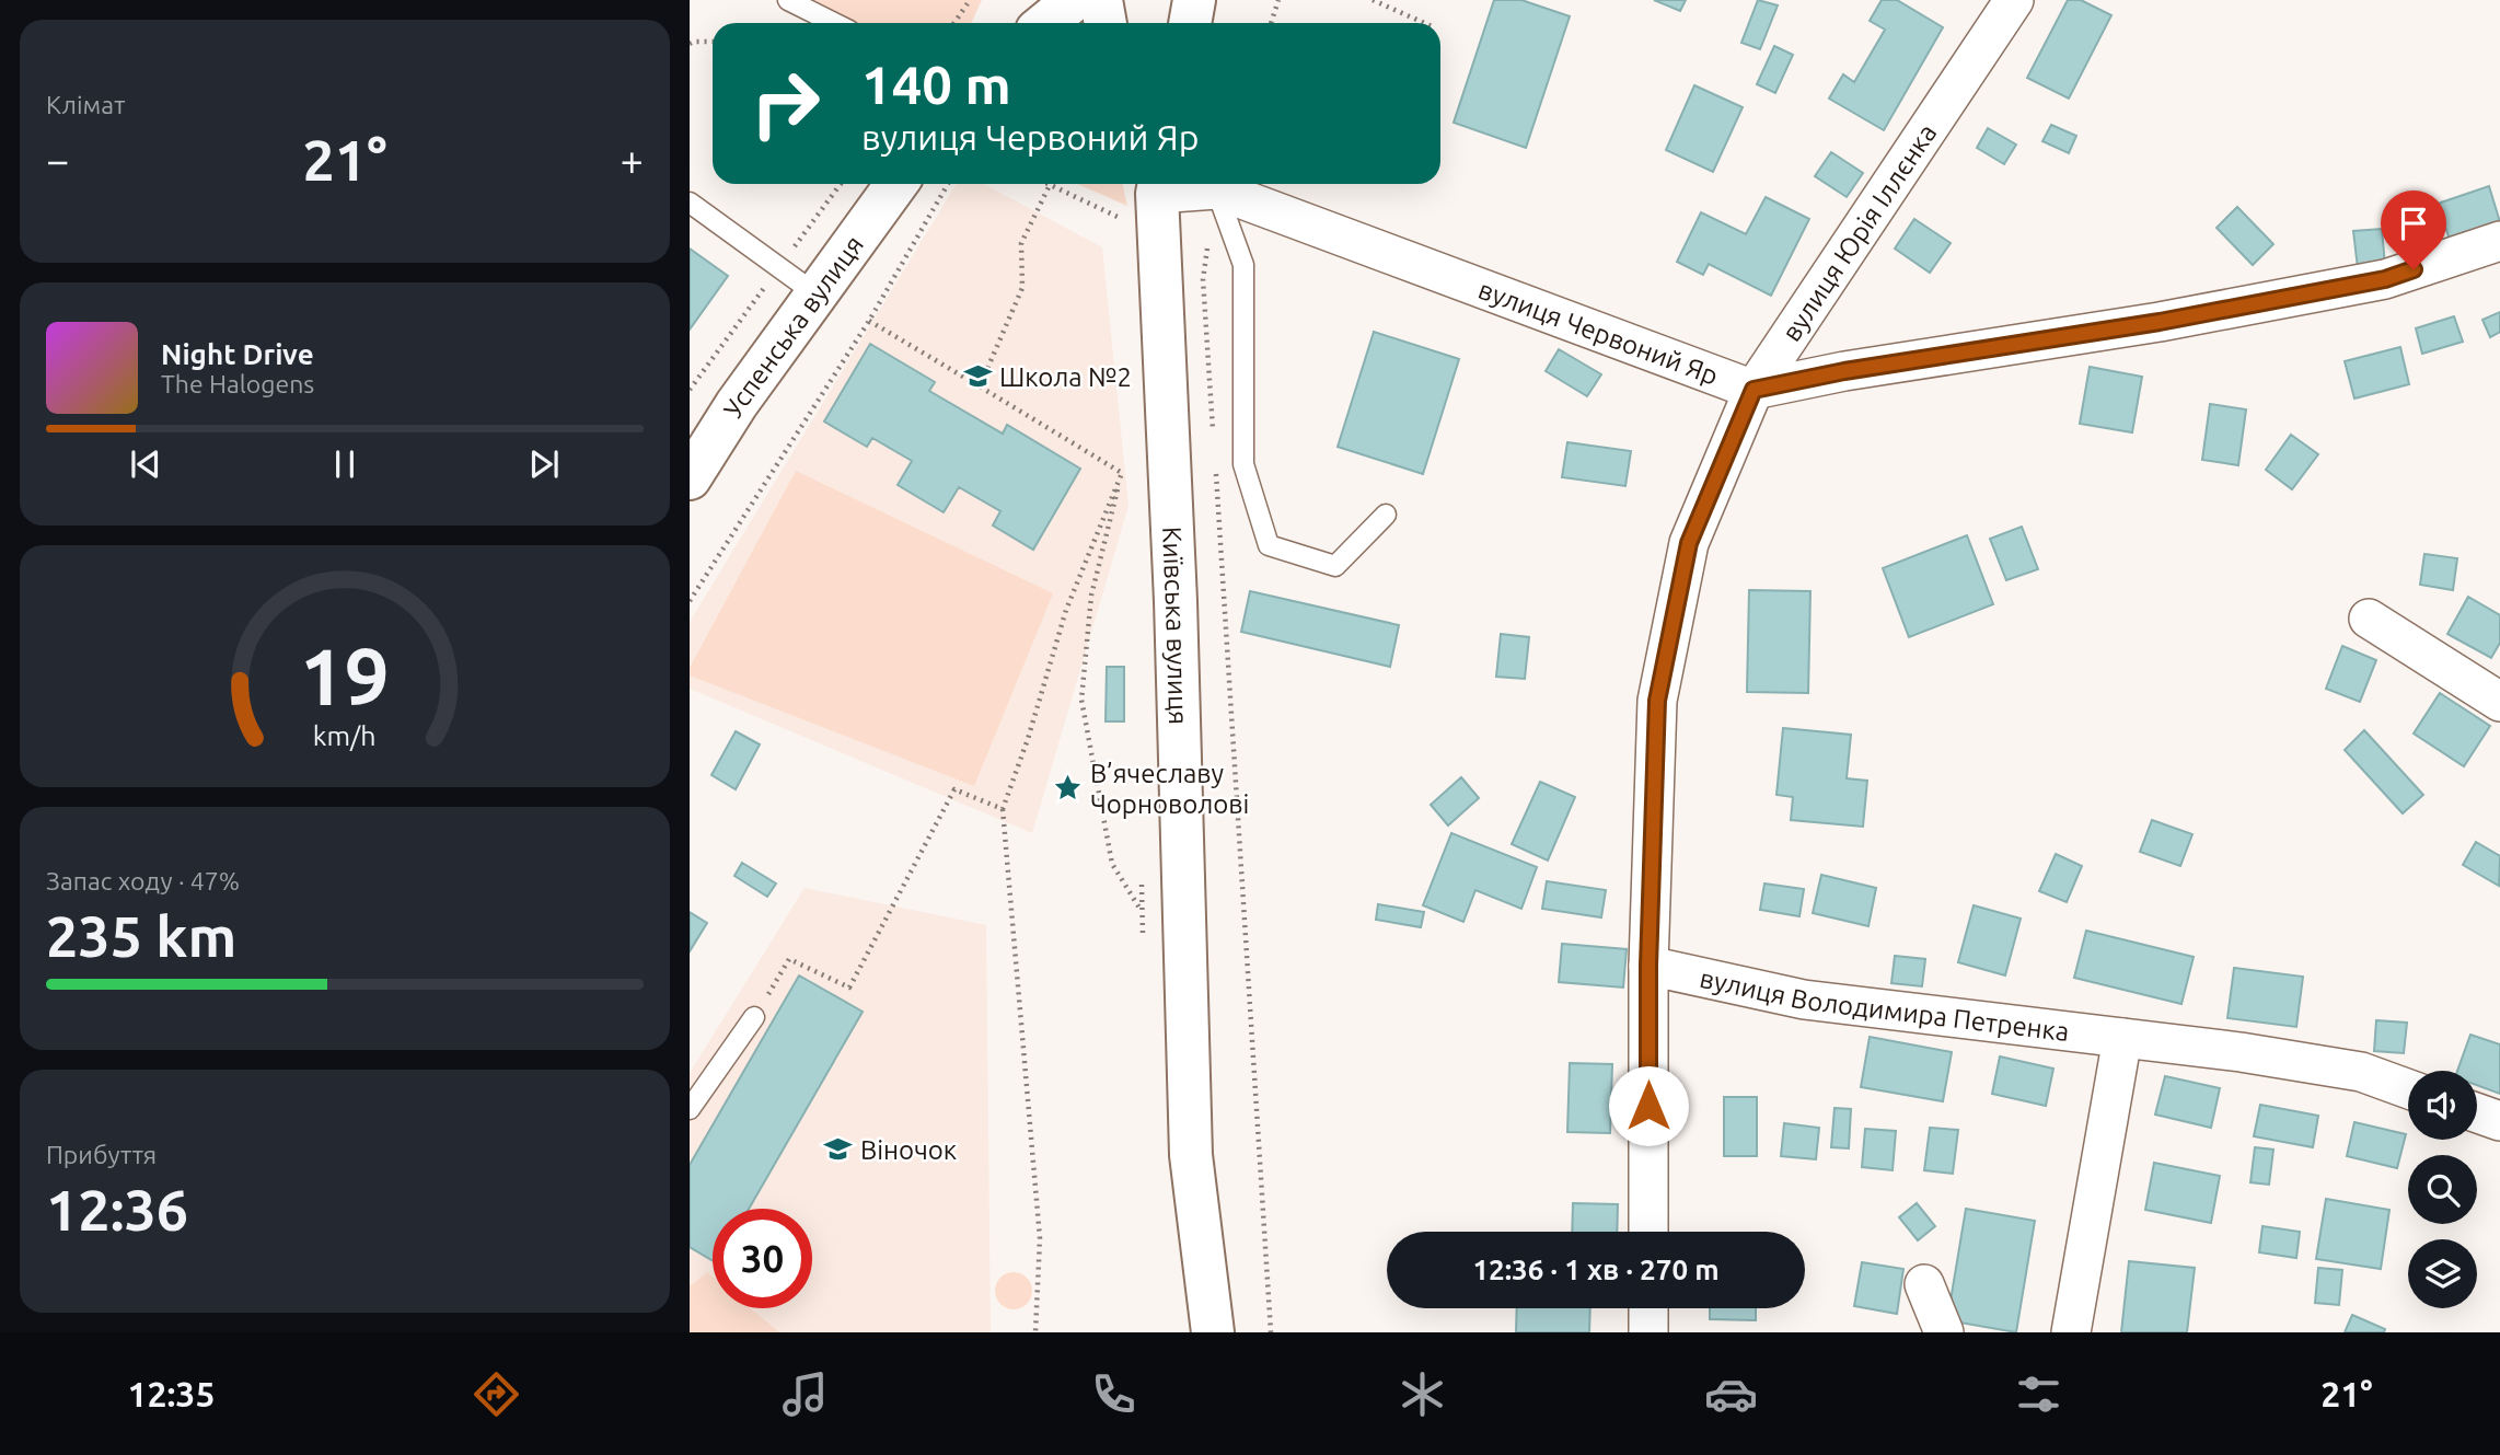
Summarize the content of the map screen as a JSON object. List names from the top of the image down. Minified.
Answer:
{"streets":{"main road":["Успенська вулиця","Київська вулиця"],"street":["вулиця Юрія Іллєнка","вулиця Червоний Яр","вулиця Володимира Петренка"]},"crossings":[["вулиця Юрія Іллєнка","вулиця Червоний Яр"],["вулиця Юрія Іллєнка","вулиця Володимира Петренка"]],"places":{"school or university":["Школа №2","Віночок"],"place":["В’ячеславу Чорноволові"]},"page":{"tile":["Клімат",["Запас ходу · 47%","235 km"],["Прибуття","12:36"]],"turn":["140 m","вулиця Червоний Яр"],"heat":["−","21°","+"],"song":["Night Drive","The Halogens"],"limit":"30","trip":"12:36 · 1 хв · 270 m","tabs":["12:35","21°"],"gauge":["19","km/h"]}}
